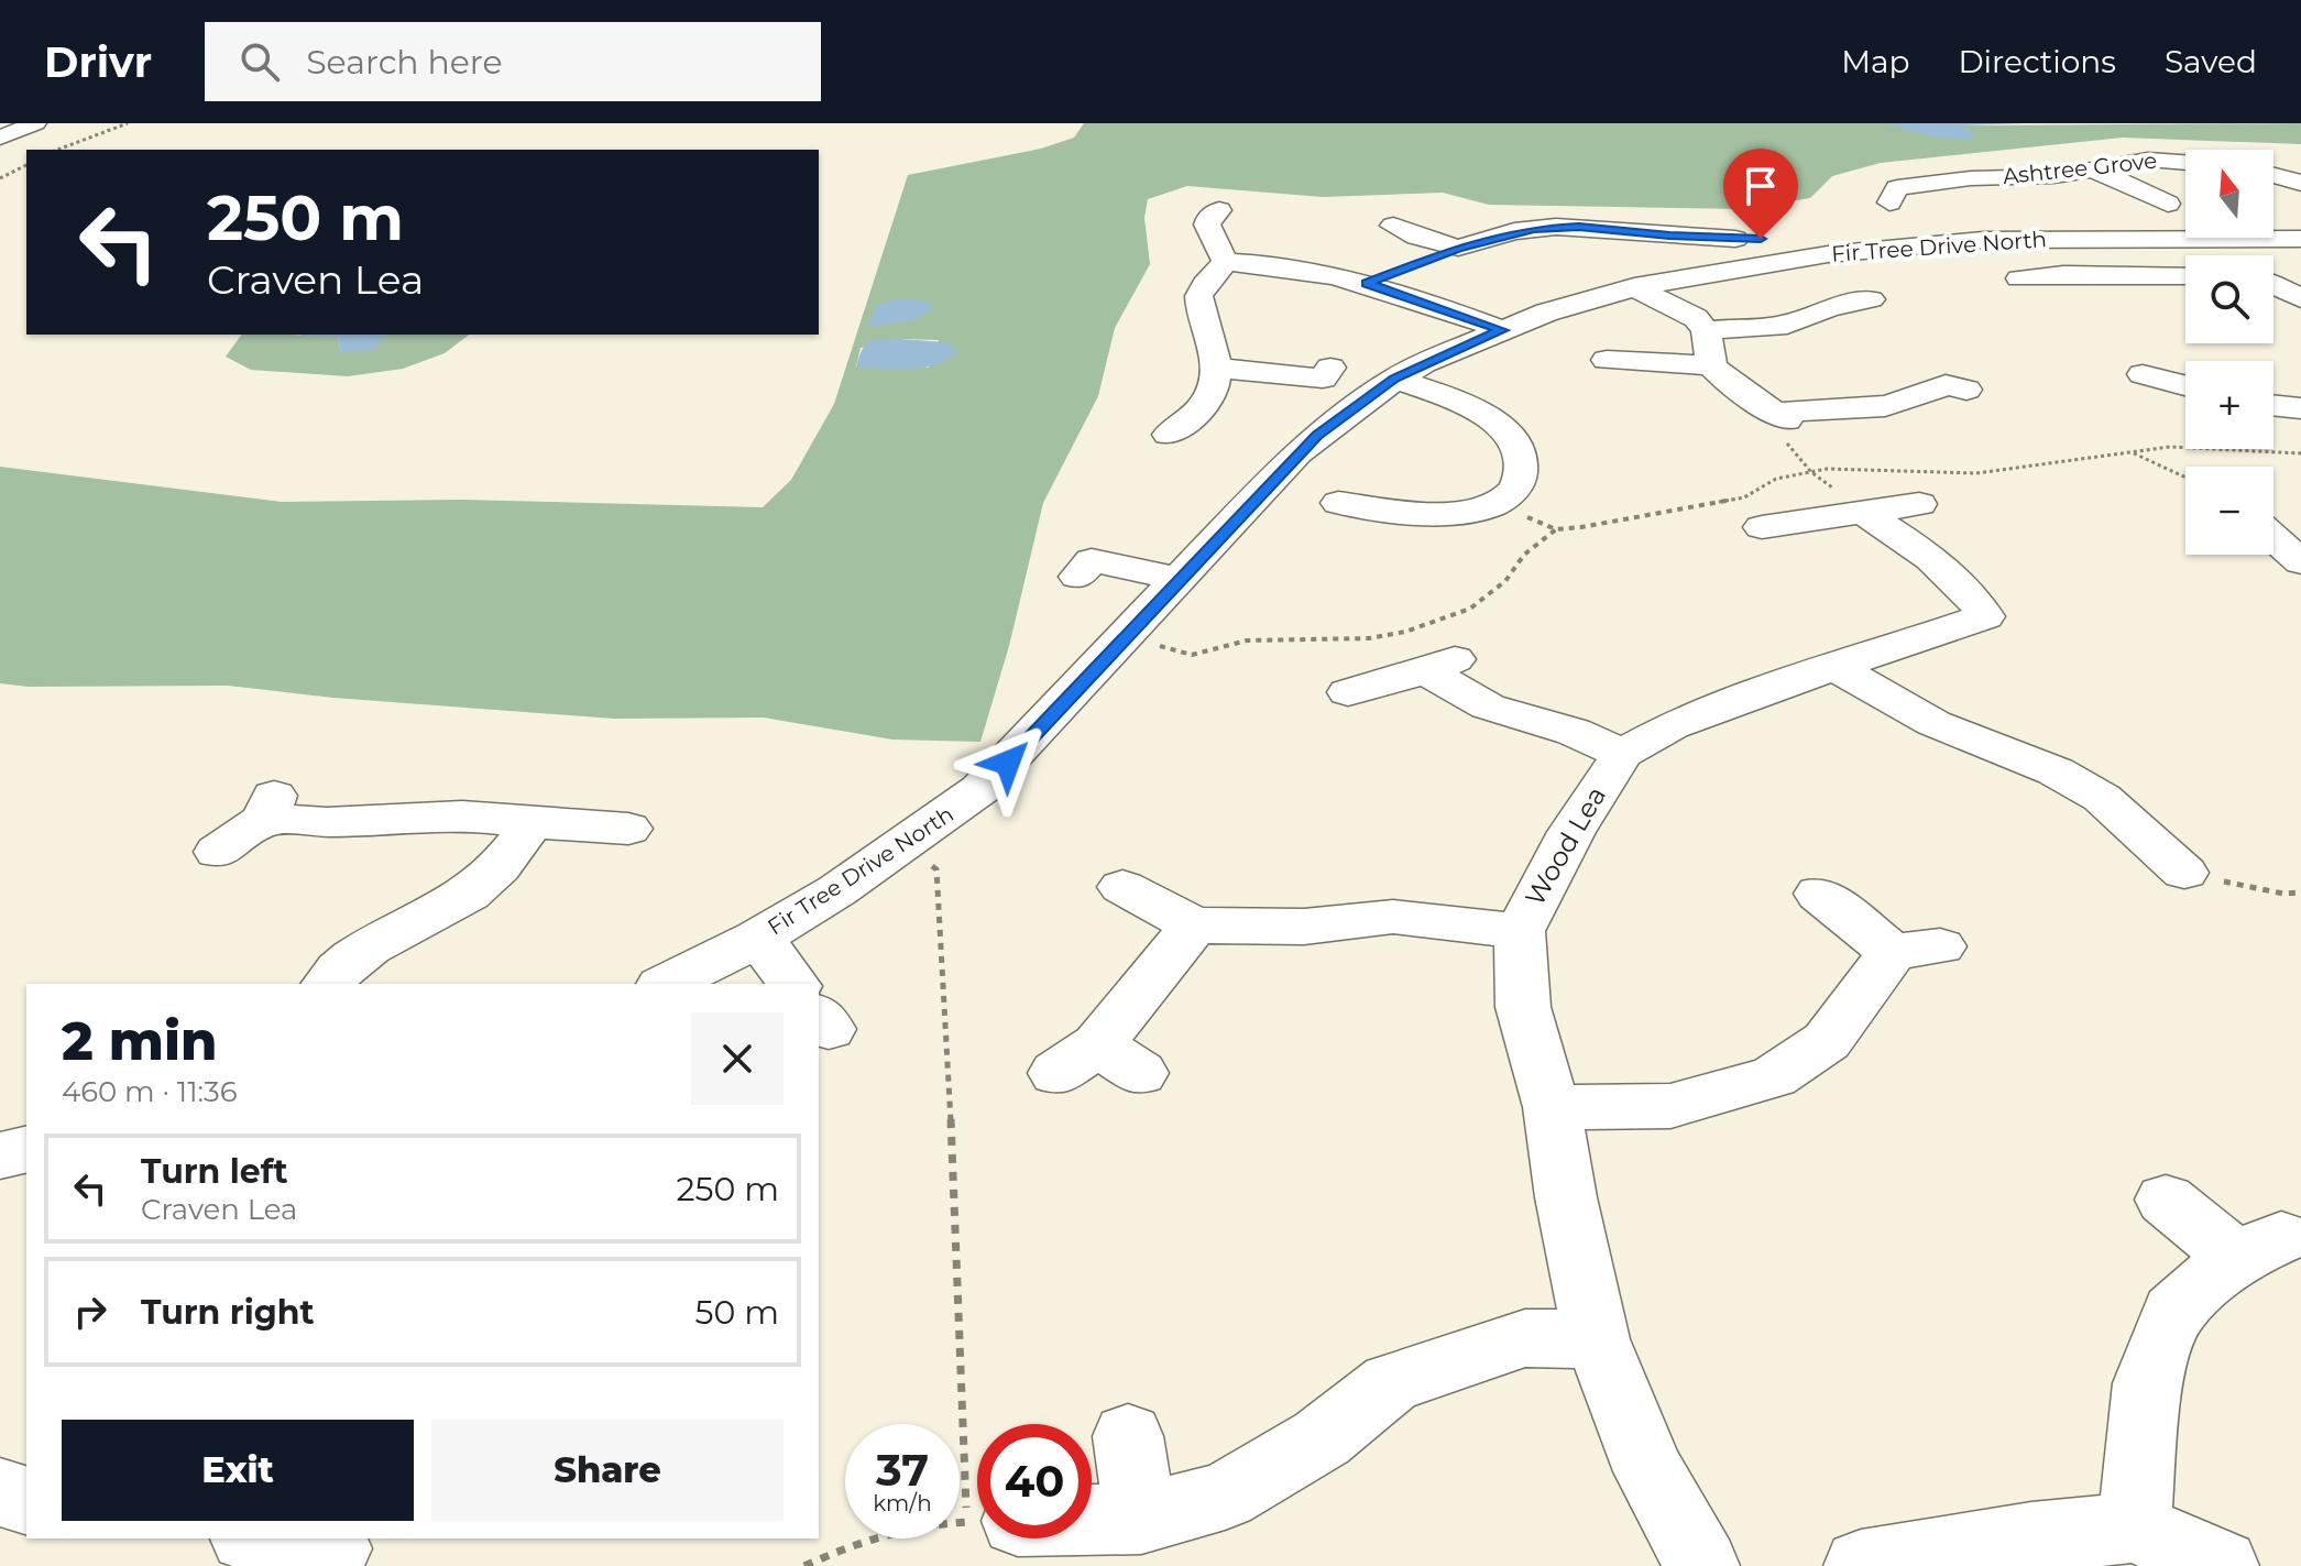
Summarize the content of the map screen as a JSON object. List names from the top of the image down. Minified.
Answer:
{"streets":{"street":["Ashtree Grove","Fir Tree Drive North","Wood Lea"]},"north":"top","page":{"header":"Drivr","search":"Search here","nav":["Map","Directions","Saved"],"map_buttons":["+","−"],"turn":["250 m","Craven Lea"],"heading":["2 min","460 m · 11:36"],"list":[{"name":"Turn left","note":"Craven Lea","value":"250 m"},{"name":"Turn right","value":"50 m"}],"buttons":["Exit","Share"],"speed":"37 km/h","limit":"40"}}
